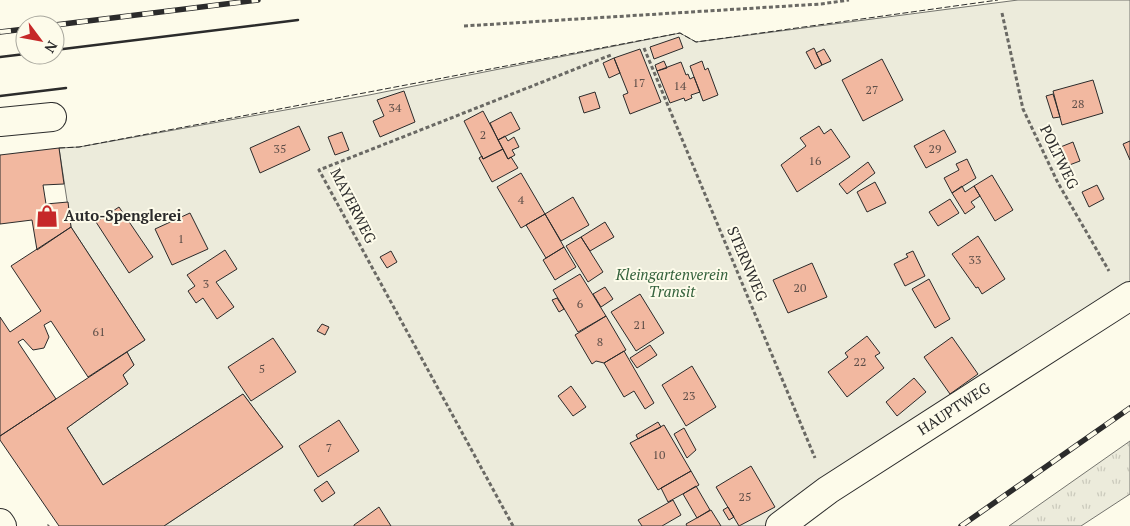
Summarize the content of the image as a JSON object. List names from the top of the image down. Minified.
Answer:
{"streets":{"lane":["HAUPTWEG"],"path":["POLTWEG","MAYERWEG","STERNWEG"]},"crossings":[["POLTWEG","HAUPTWEG"],["STERNWEG","HAUPTWEG"]],"parks":["Kleingartenverein Transit"],"places":{"shop":["Auto-Spenglerei"]},"house_numbers":["17","14","27","28","34","2","35","29","16","4","1","33","3","20","6","21","61","8","22","5","23","7","10","25"],"north":"bottom right"}
